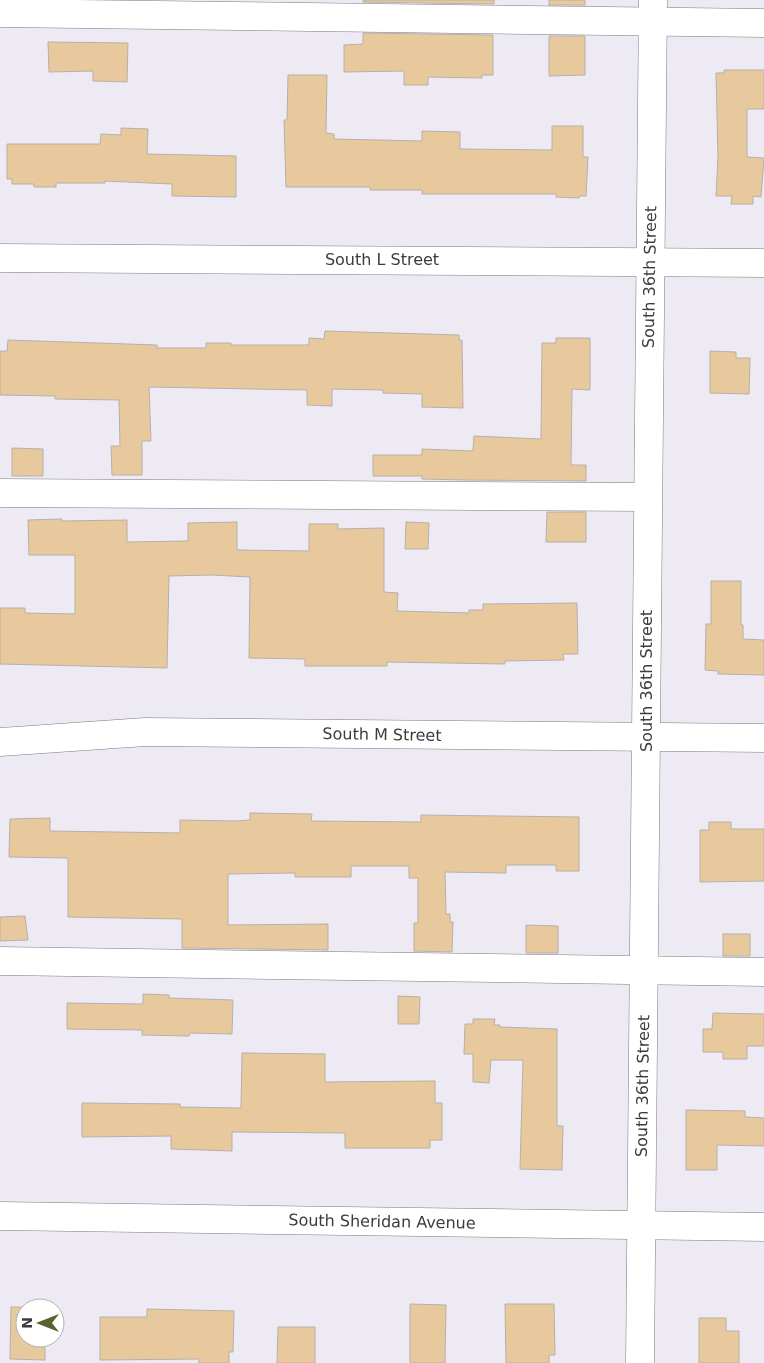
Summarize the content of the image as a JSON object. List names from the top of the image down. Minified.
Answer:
{"streets":{"street":["South L Street","South 36th Street","South M Street","South Sheridan Avenue"]},"crossings":[["South L Street","South 36th Street"],["South 36th Street","South M Street"],["South 36th Street","South Sheridan Avenue"]],"north":"left"}
